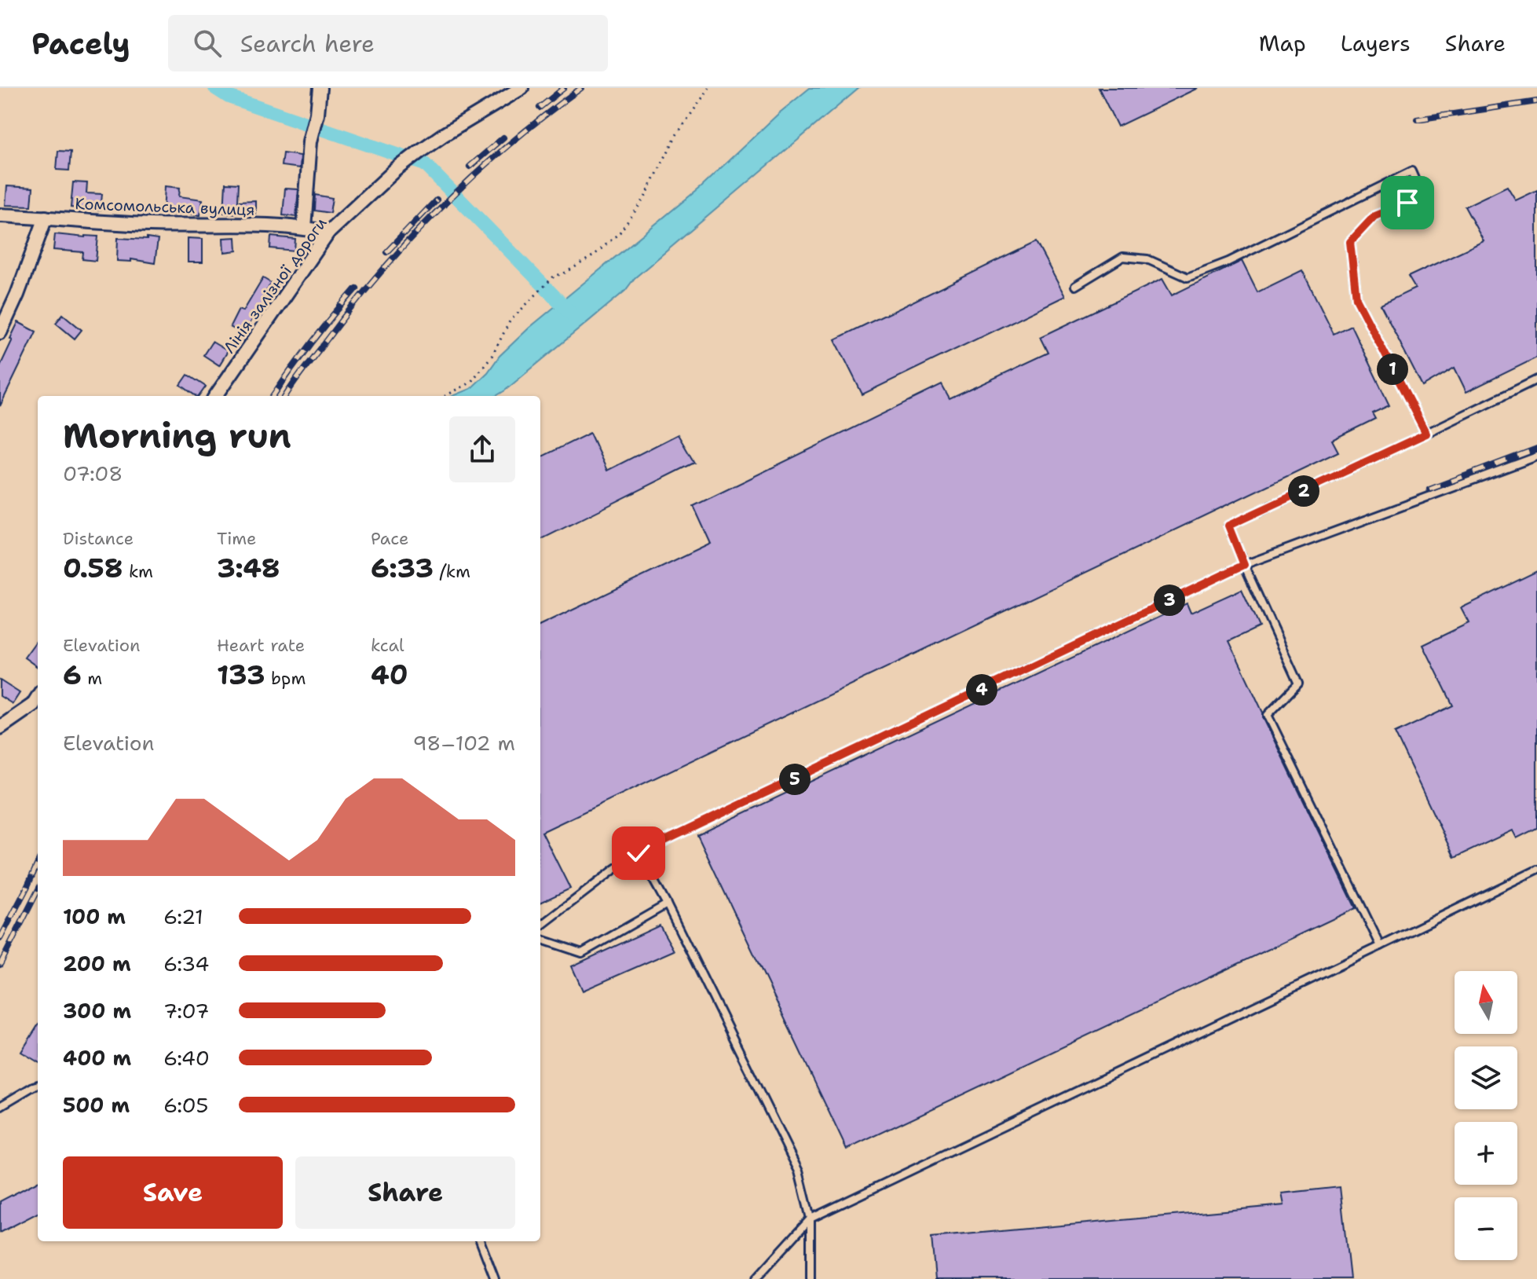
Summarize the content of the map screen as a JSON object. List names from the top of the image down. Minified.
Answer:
{"streets":{"street":["Комсомольська вулиця","Лінія залізної дороги"]},"crossings":[["Комсомольська вулиця","Лінія залізної дороги"]],"north":"top","page":{"header":"Pacely","search":"Search here","nav":["Map","Layers","Share"],"pins":["1","2","3","4","5"],"heading":["Morning run","07:08"],"stats":[["Distance","0.58 km"],["Time","3:48"],["Pace","6:33 /km"],["Elevation","6 m"],["Heart rate","133 bpm"],["kcal","40"]],"chart":["Elevation","98–102 m"],"list":[{"name":"100 m","note":"6:21"},{"name":"200 m","note":"6:34"},{"name":"300 m","note":"7:07"},{"name":"400 m","note":"6:40"},{"name":"500 m","note":"6:05"}],"map_buttons":["+","−"],"buttons":["Save","Share"]}}
